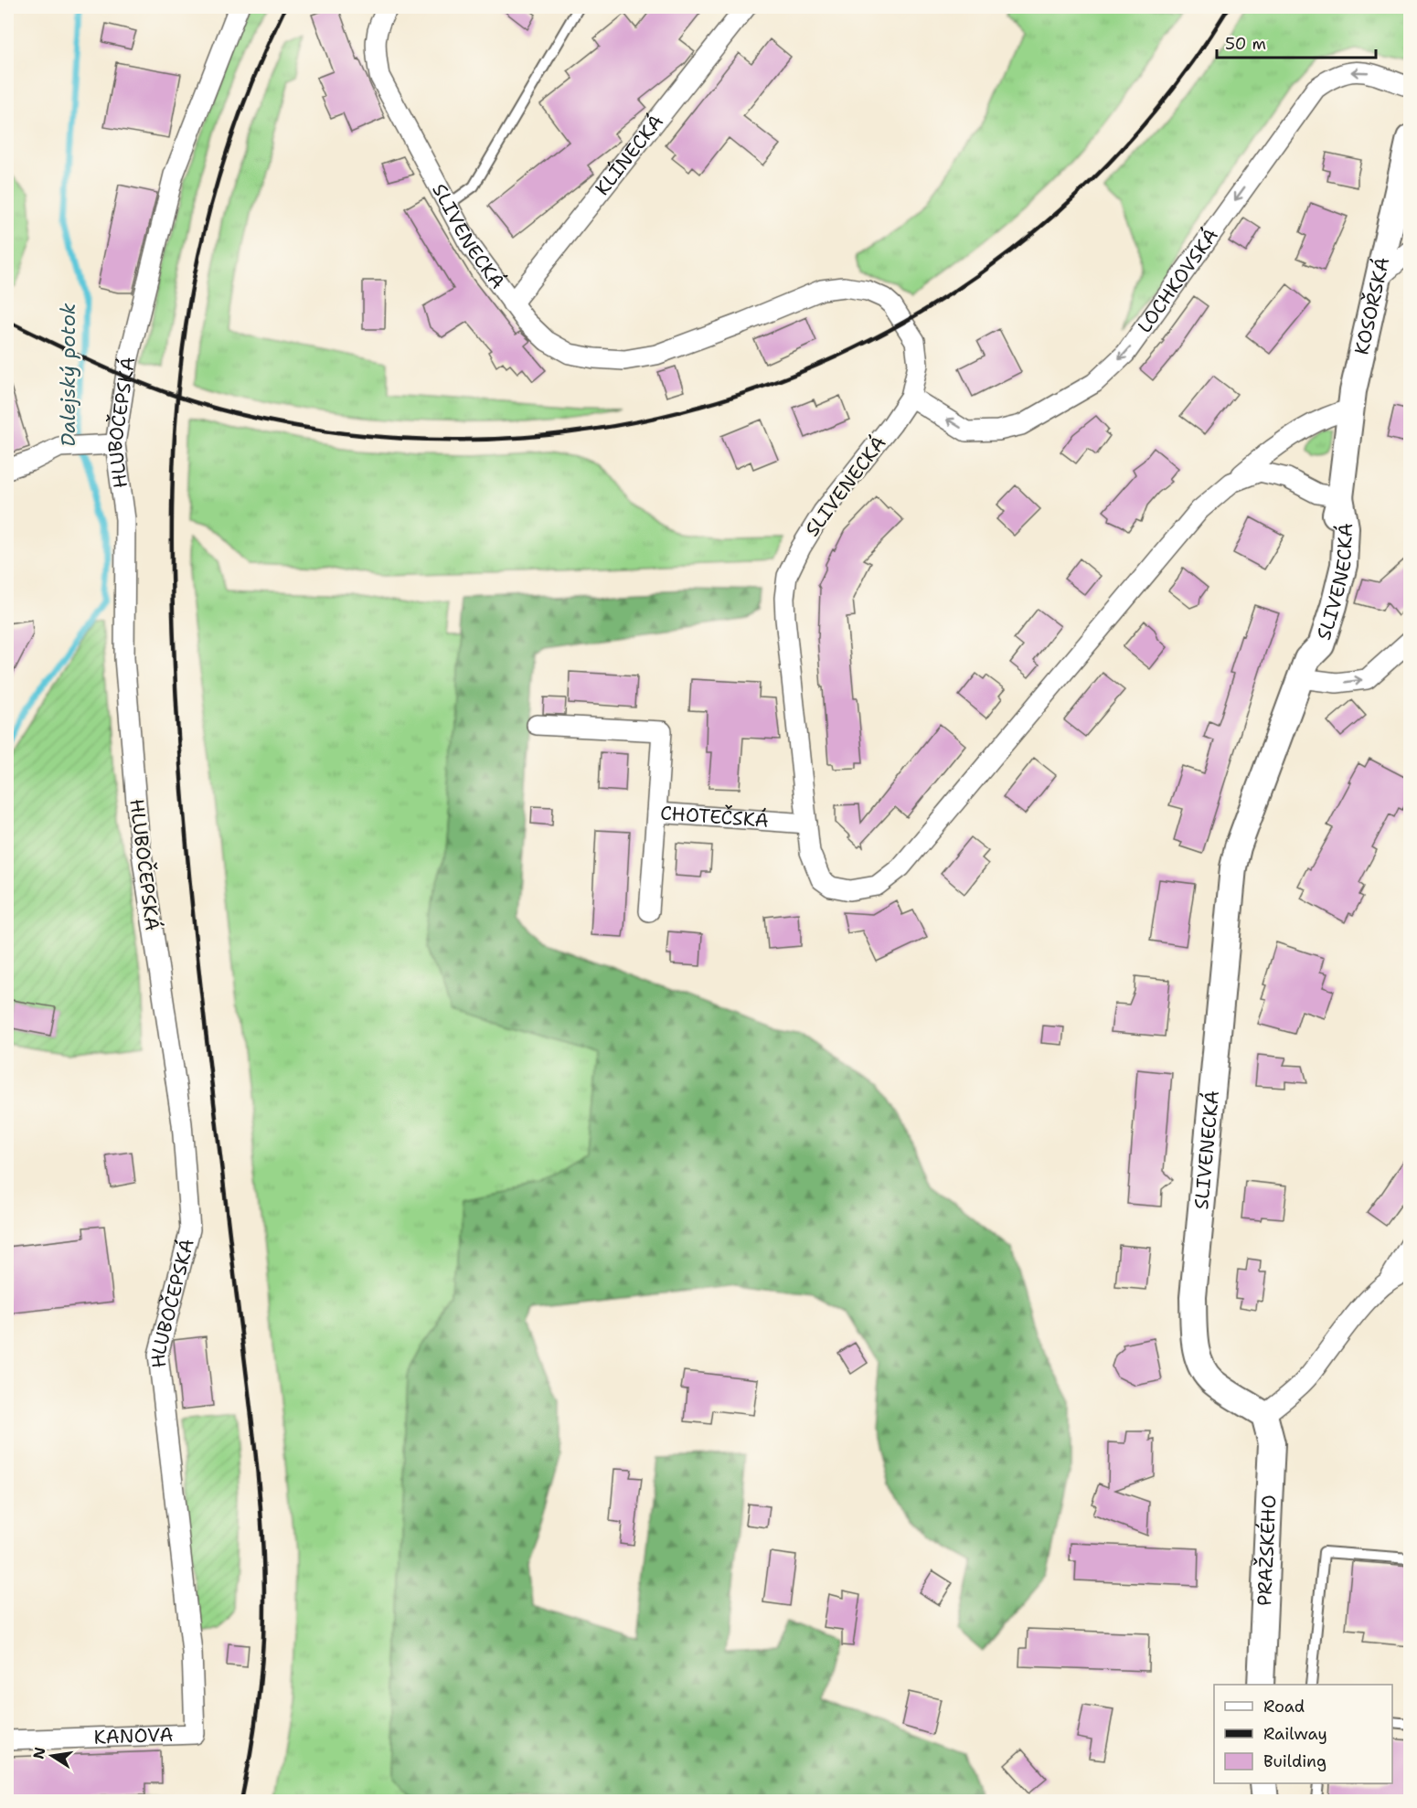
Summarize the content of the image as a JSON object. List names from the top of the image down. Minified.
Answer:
{"streets":{"street":["KLÍNECKÁ","SLIVENECKÁ","LOCHKOVSKÁ","KOSOŘSKÁ","HLUBOČEPSKÁ","CHOTEČSKÁ","PRAŽSKÉHO","KANOVA"]},"crossings":[["KLÍNECKÁ","SLIVENECKÁ"],["SLIVENECKÁ","LOCHKOVSKÁ"],["SLIVENECKÁ","KOSOŘSKÁ"],["SLIVENECKÁ","CHOTEČSKÁ"],["SLIVENECKÁ","PRAŽSKÉHO"],["HLUBOČEPSKÁ","KANOVA"]],"one_way":["LOCHKOVSKÁ"],"water":["Dalejský potok"],"legend":["Road","Railway","Building"],"scale_bar":"50 m","north":"left"}
